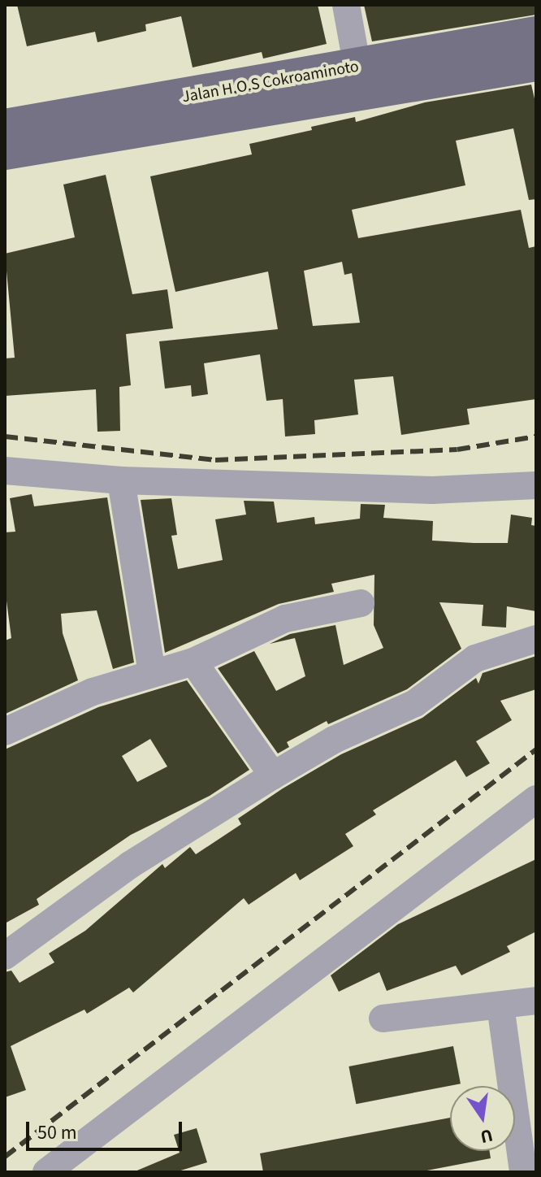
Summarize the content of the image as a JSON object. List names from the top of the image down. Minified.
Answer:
{"streets":{"main road":["Jalan H.O.S Cokroaminoto"]},"scale_bar":"50 m","north":"bottom"}
